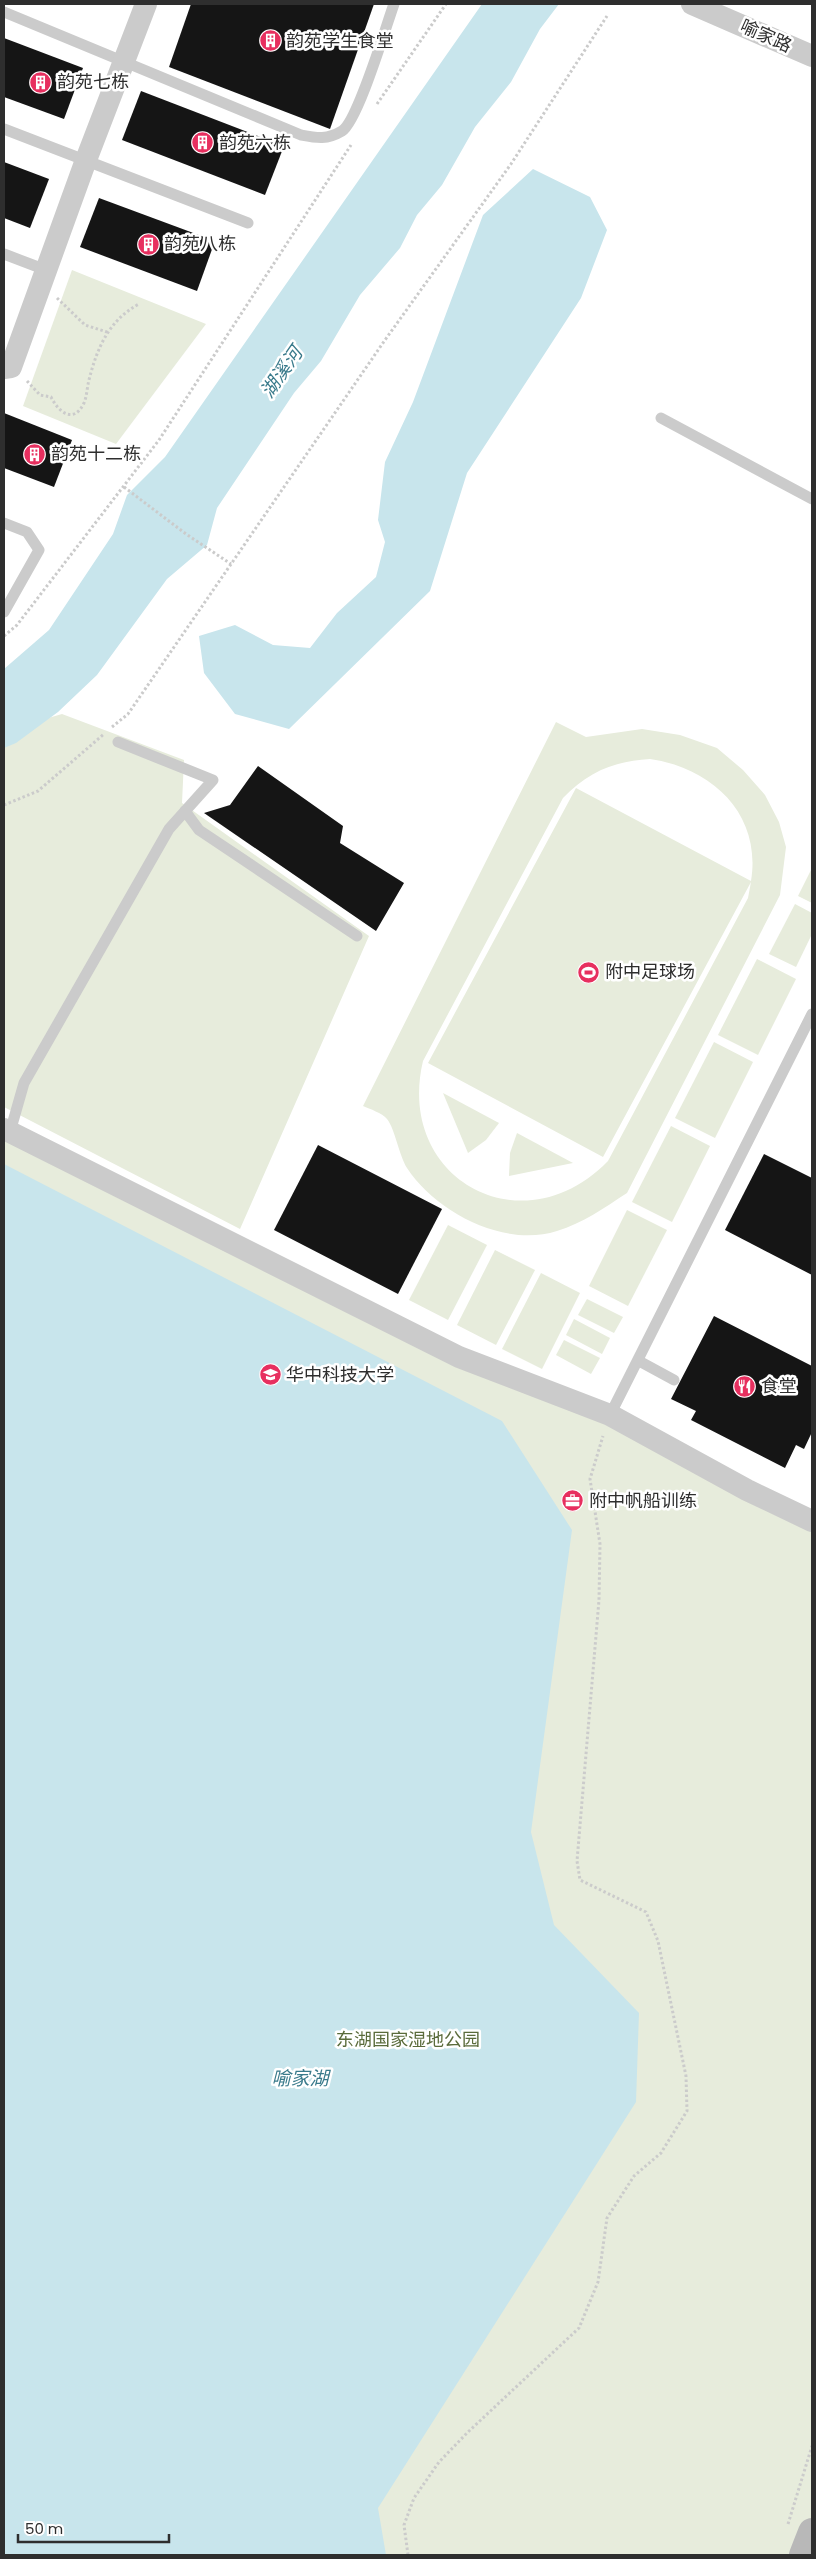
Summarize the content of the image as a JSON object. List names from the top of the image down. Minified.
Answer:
{"streets":{"street":["喻家路"]},"water":["湖溪河","喻家湖"],"parks":["东湖国家湿地公园"],"places":{"building":["韵苑学生食堂","韵苑七栋","韵苑六栋","韵苑八栋","韵苑十二栋"],"sports":["附中足球场"],"school or university":["华中科技大学"],"restaurant":["食堂"],"office":["附中帆船训练"]},"scale_bar":"50 m"}
